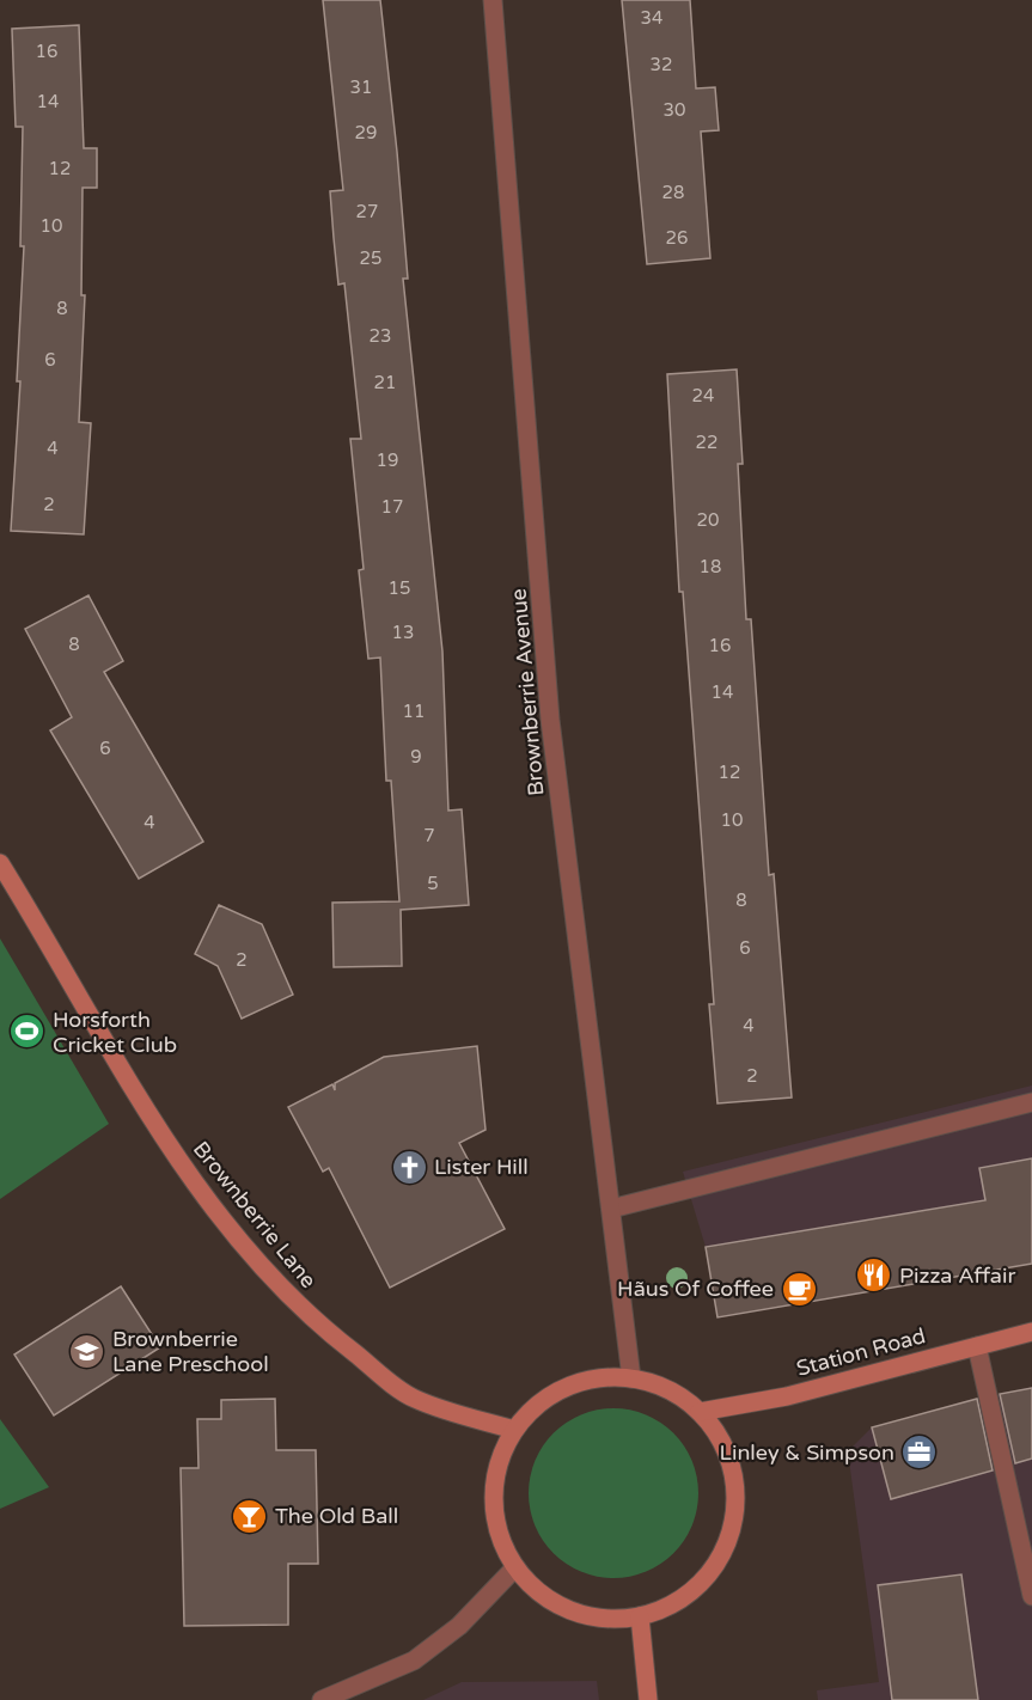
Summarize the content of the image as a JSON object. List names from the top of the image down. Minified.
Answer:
{"streets":{"street":["Brownberrie Avenue","Brownberrie Lane","Station Road"]},"crossings":[["Brownberrie Avenue","Brownberrie Lane"],["Brownberrie Avenue","Station Road"],["Brownberrie Lane","Station Road"]],"places":{"sports":["Horsforth Cricket Club"],"church":["Lister Hill"],"restaurant":["Pizza Affair"],"cafe":["Hãus Of Coffee"],"school or university":["Brownberrie Lane Preschool"],"office":["Linley & Simpson"],"bar":["The Old Ball"]},"house_numbers":["34","16","32","31","14","30","29","12","28","27","10","26","25","8","23","6","21","24","22","4","19","2","17","20","18","15","13","8","16","14","11","6","9","12","10","4","7","5","8","6","2","4","2"]}
